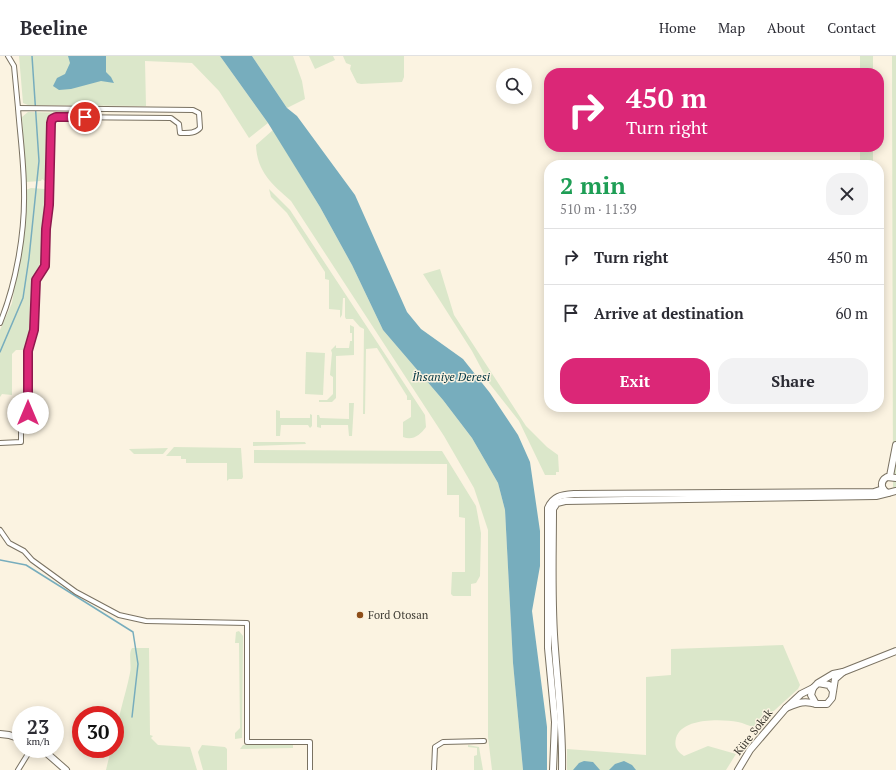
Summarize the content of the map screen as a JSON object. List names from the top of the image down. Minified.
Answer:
{"streets":{"main road":["Küre Sokak"]},"water":["İhsaniye Deresi"],"places":["Ford Otosan"],"page":{"header":"Beeline","nav":["Home","Map","About","Contact"],"turn":["450 m","Turn right"],"heading":["2 min","510 m · 11:39"],"list":[{"name":"Turn right","value":"450 m"},{"name":"Arrive at destination","value":"60 m"}],"buttons":["Exit","Share"],"speed":"23 km/h","limit":"30"}}
